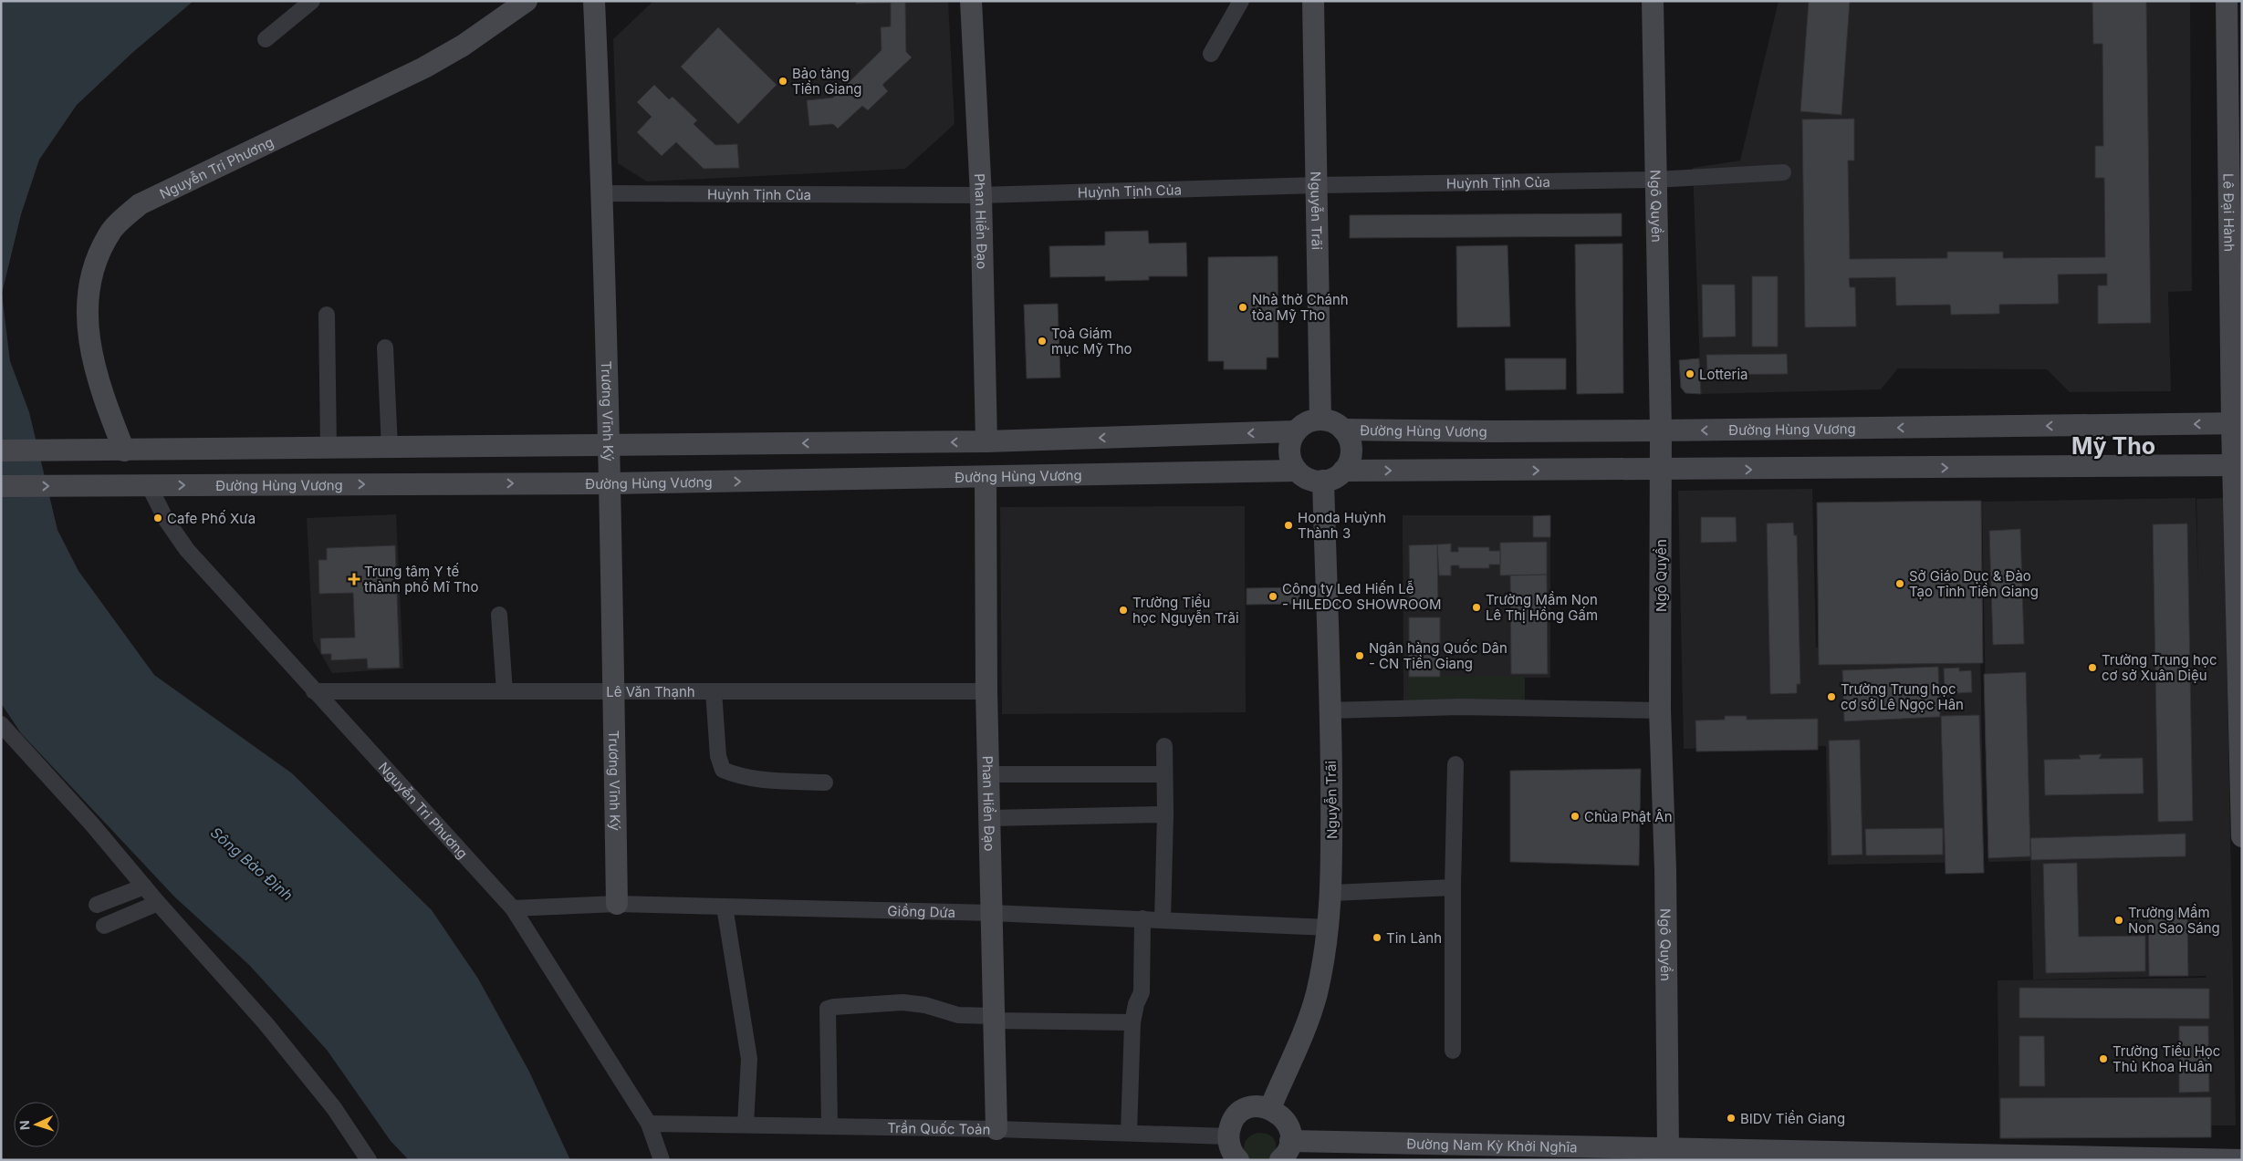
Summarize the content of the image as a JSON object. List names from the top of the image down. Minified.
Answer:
{"streets":{"main road":["Nguyễn Tri Phương","Ngô Quyền","Nguyễn Trãi","Lê Đại Hành","Phan Hiển Đạo","Trương Vĩnh Ký","Đường Hùng Vương","Đường Nam Kỳ Khởi Nghĩa"],"street":["Huỳnh Tịnh Của","Lê Văn Thạnh","Giồng Dứa","Trần Quốc Toản"]},"crossings":[["Nguyễn Tri Phương","Đường Hùng Vương"],["Nguyễn Tri Phương","Lê Văn Thạnh"],["Nguyễn Tri Phương","Giồng Dứa"],["Nguyễn Tri Phương","Trần Quốc Toản"],["Huỳnh Tịnh Của","Ngô Quyền"],["Huỳnh Tịnh Của","Nguyễn Trãi"],["Huỳnh Tịnh Của","Phan Hiển Đạo"],["Huỳnh Tịnh Của","Trương Vĩnh Ký"],["Ngô Quyền","Đường Hùng Vương"],["Ngô Quyền","Đường Nam Kỳ Khởi Nghĩa"],["Nguyễn Trãi","Đường Hùng Vương"],["Nguyễn Trãi","Giồng Dứa"],["Lê Đại Hành","Đường Hùng Vương"],["Phan Hiển Đạo","Đường Hùng Vương"],["Phan Hiển Đạo","Lê Văn Thạnh"],["Phan Hiển Đạo","Giồng Dứa"],["Phan Hiển Đạo","Trần Quốc Toản"],["Trương Vĩnh Ký","Đường Hùng Vương"],["Trương Vĩnh Ký","Lê Văn Thạnh"],["Trương Vĩnh Ký","Giồng Dứa"]],"districts":["Mỹ Tho"],"water":["Sông Bảo Định"],"places":{"other":["Bảo tàng Tiền Giang","Nhà thờ Chánh tòa Mỹ Tho","Toà Giám mục Mỹ Tho","Lotteria","Cafe Phố Xưa","Honda Huỳnh Thành 3","Sở Giáo Dục & Đào Tạo Tỉnh Tiền Giang","Công ty Led Hiến Lễ - HILEDCO SHOWROOM","Trường Mầm Non Lê Thị Hồng Gấm","Trường Tiểu học Nguyễn Trãi","Ngân hàng Quốc Dân - CN Tiền Giang","Trường Trung học cơ sở Xuân Diệu","Trường Trung học cơ sở Lê Ngọc Hân","Chùa Phật Ân","Trường Mầm Non Sao Sáng","Tin Lành","Trường Tiểu Học Thủ Khoa Huân","BIDV Tiền Giang"],"health":["Trung tâm Y tế thành phố Mĩ Tho"]},"north":"left"}
